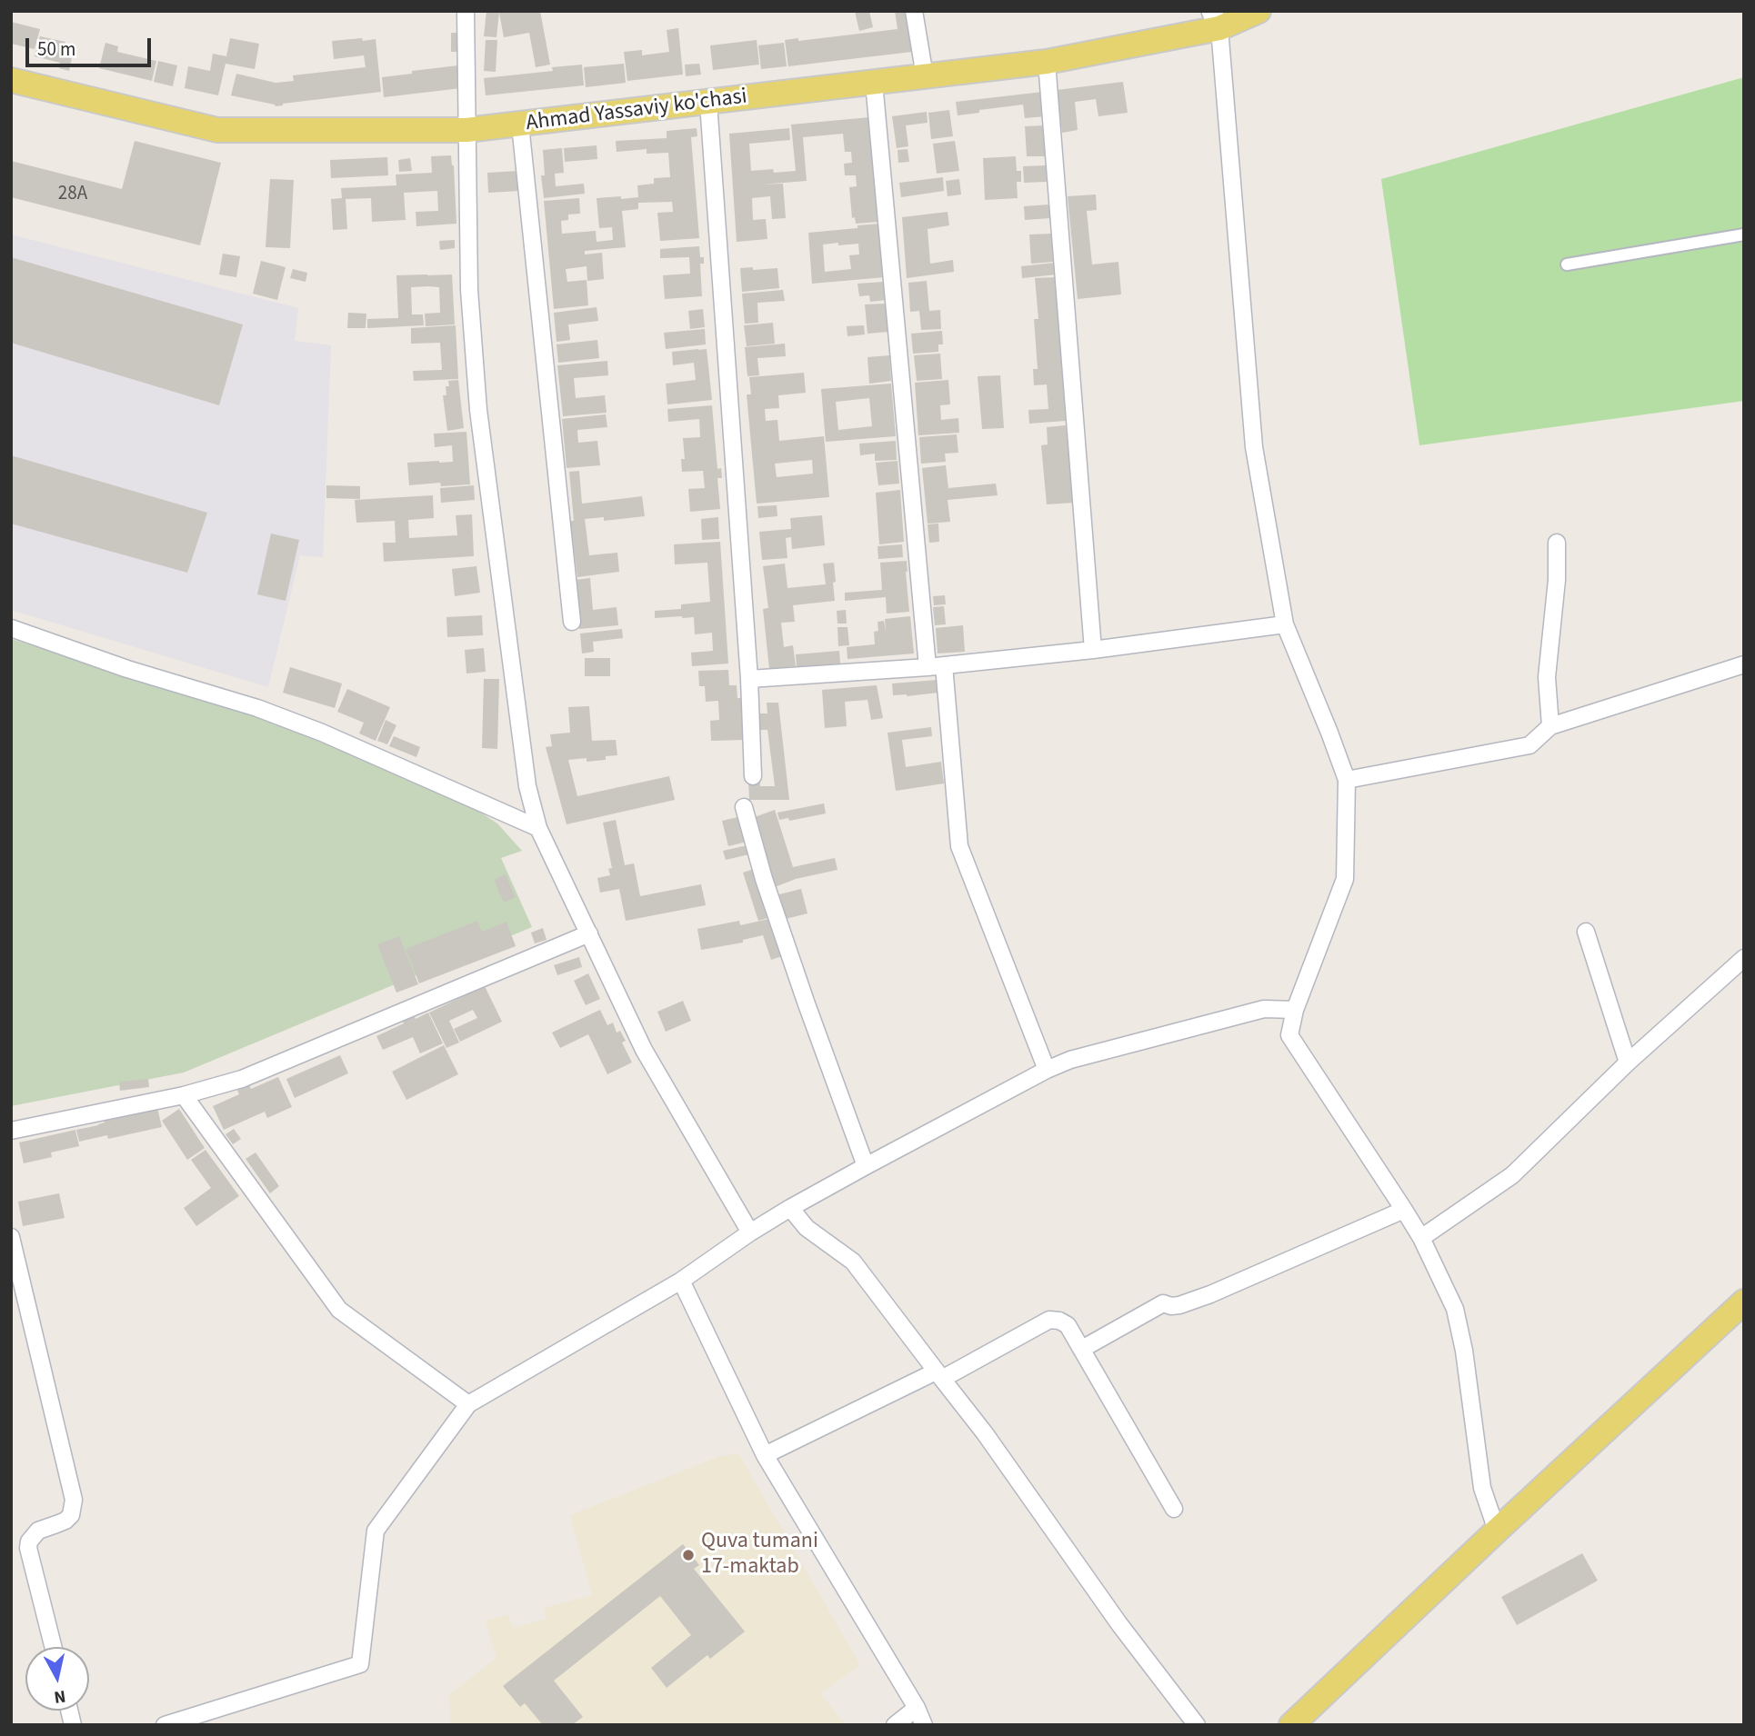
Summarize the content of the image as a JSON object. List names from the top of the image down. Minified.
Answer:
{"streets":{"main road":["Ahmad Yassaviy ko'chasi"]},"places":["Quva tumani 17-maktab"],"house_numbers":["28A"],"scale_bar":"50 m","north":"bottom"}
